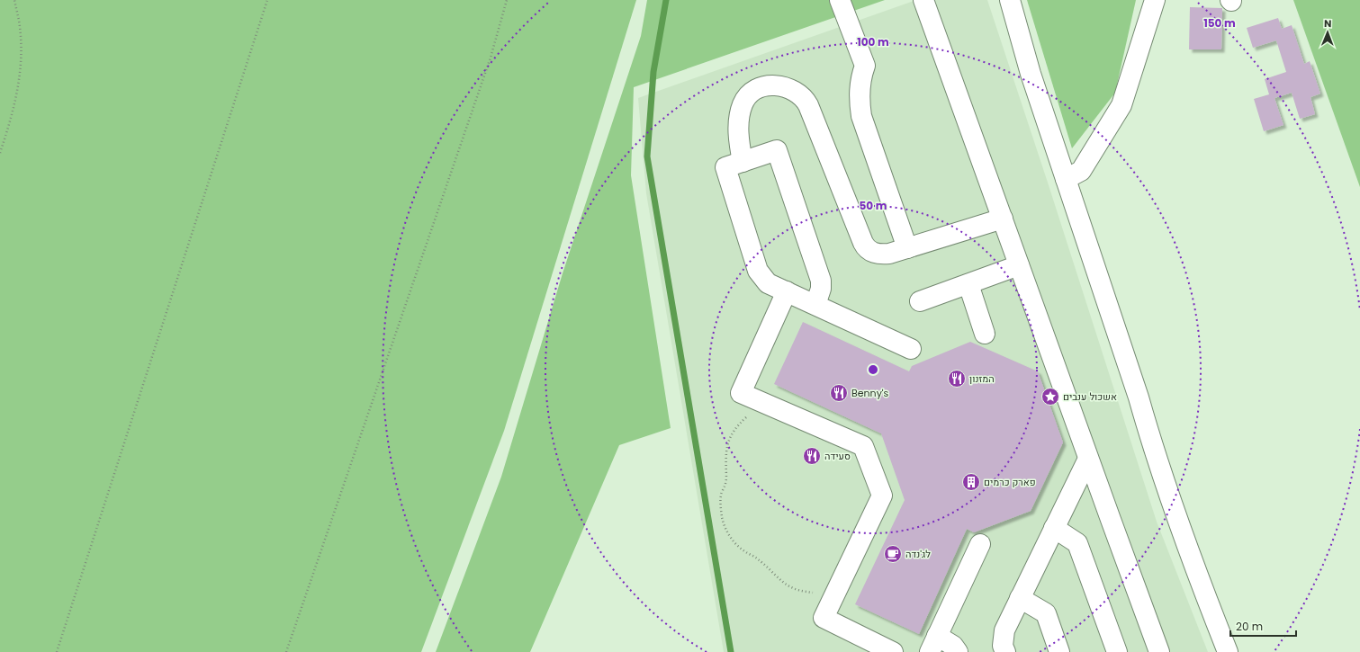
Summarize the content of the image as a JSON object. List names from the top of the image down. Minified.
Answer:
{"places":{"restaurant":["המזנון","Benny's","סעידה"],"place":["אשכול ענבים"],"building":["פארק כרמים"],"cafe":["לג'נדה"]},"scale_bar":"20 m","north":"top","rings":["150 m","100 m","50 m"]}
